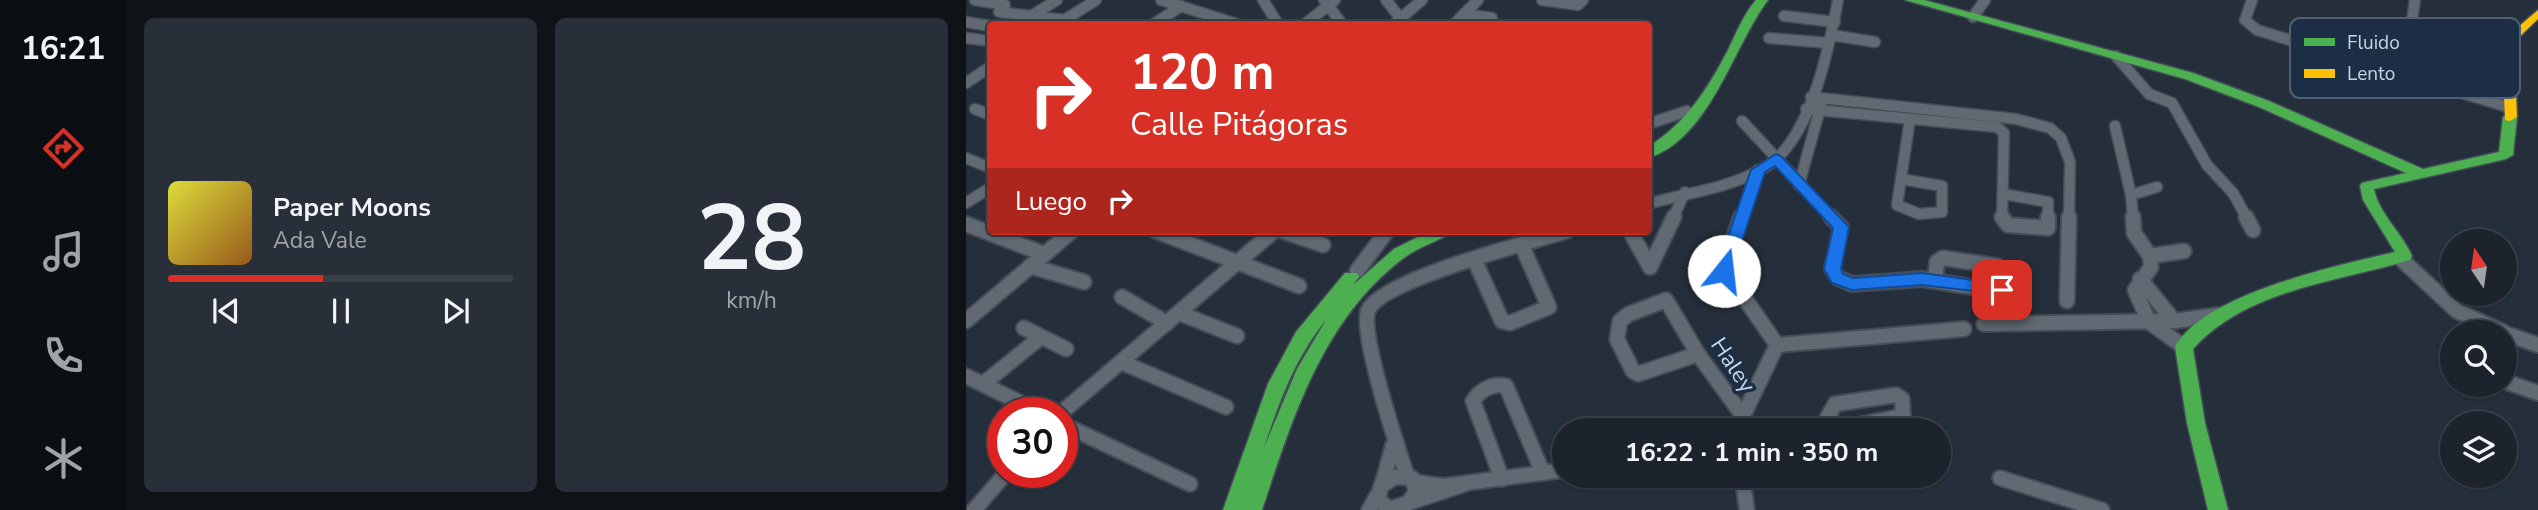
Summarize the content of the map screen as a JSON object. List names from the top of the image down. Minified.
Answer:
{"streets":{"street":["Haley"]},"legend":["Fluido","Lento"],"north":"top","page":{"tabs":"16:21","tile":["28","km/h"],"turn":["120 m","Calle Pitágoras"],"then":"Luego","song":["Paper Moons","Ada Vale"],"limit":"30","trip":"16:22 · 1 min · 350 m"}}
